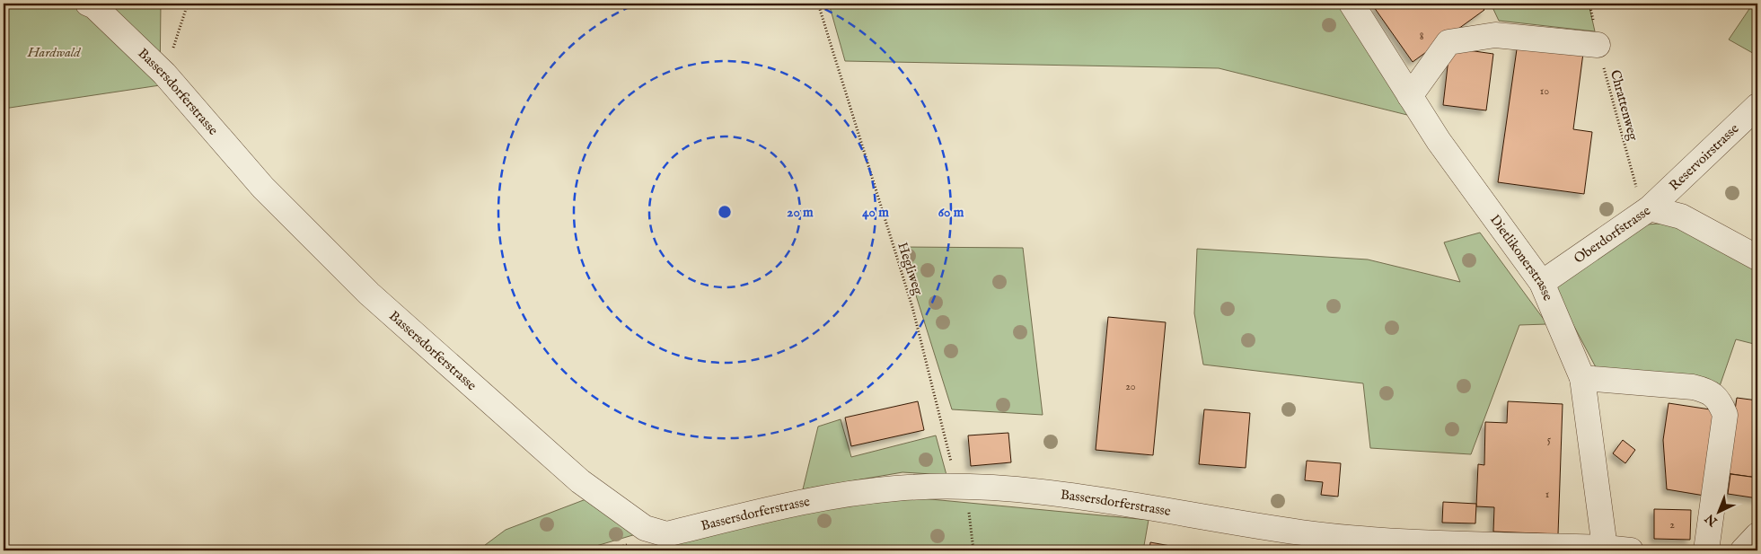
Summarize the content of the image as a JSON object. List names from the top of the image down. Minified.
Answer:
{"streets":{"street":["Bassersdorferstrasse","Reservoirstrasse","Oberdorfstrasse","Dietlikonerstrasse"],"path":["Chrattenweg","Hegliweg"]},"crossings":[["Bassersdorferstrasse","Dietlikonerstrasse"],["Bassersdorferstrasse","Hegliweg"],["Chrattenweg","Reservoirstrasse"],["Chrattenweg","Oberdorfstrasse"],["Reservoirstrasse","Oberdorfstrasse"],["Oberdorfstrasse","Dietlikonerstrasse"]],"parks":["Hardwald"],"house_numbers":["8","10","20","5","1","2"],"north":"bottom left","rings":["20 m","40 m","60 m"]}
